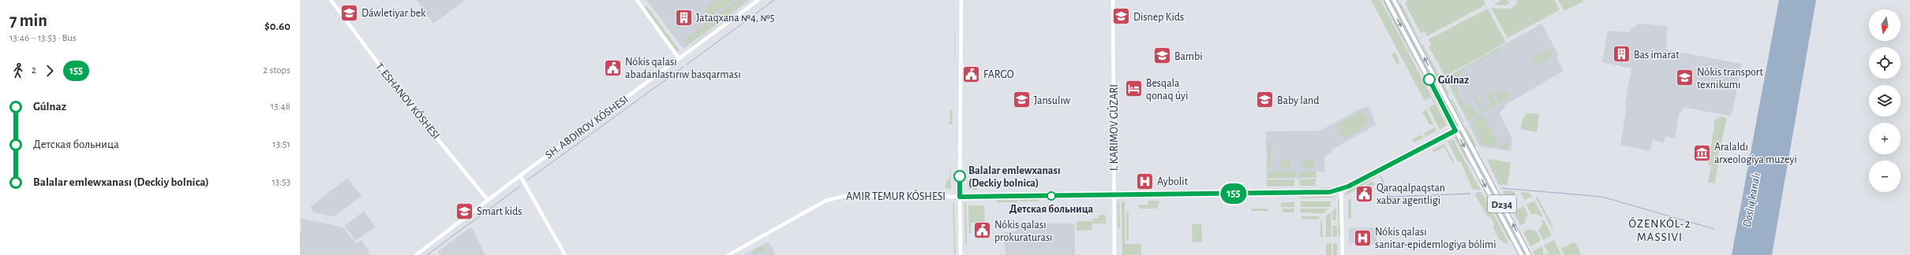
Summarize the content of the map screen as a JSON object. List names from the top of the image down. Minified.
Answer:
{"streets":{"main road":["T. ESHANOV KÓSHESI","SH. ABDIROV KÓSHESI","AMIR TEMUR KÓSHESI","D234"]},"crossings":[["T. ESHANOV KÓSHESI","SH. ABDIROV KÓSHESI"],["AMIR TEMUR KÓSHESI","D234"]],"districts":["ÓZENKÓL-2 MASSIVI"],"water":["Doslıq kanalı"],"places":{"school or university":["Dáwletiyar bek","Disnep Kids","Bambi","Nókis transport texnikumı","Jansulıw","Baby land","Smart kids"],"building":["Jataqxana №4, №5","Bas imarat"],"public building":["Nókis qalası abadanlastırıw basqarması","FARGO","Qaraqalpaqstan xabar agentligi","Nókis qalası prokuraturası"],"other":["Gúlnaz","Balalar emlewxanası (Deckiy bolnica)","Детская больница"],"hotel":["Besqala qonaq úyi"],"museum":["Aralaldı arxeologiya muzeyi"],"hospital":["Aybolit","Nókis qalası sanitar-epidemlogiya bólimi"]},"lines":["bus line 155"],"north":"bottom","page":{"heading":["7 min","13:46 – 13:53 · Bus","$0.60"],"on_map":"155","map_buttons":["+","−"],"legs":["2","155","2 stops"],"list":[{"name":"Gúlnaz","value":"13:48"},{"name":"Детская больница","value":"13:51"},{"name":"Balalar emlewxanası (Deckiy bolnica)","value":"13:53"}]}}
